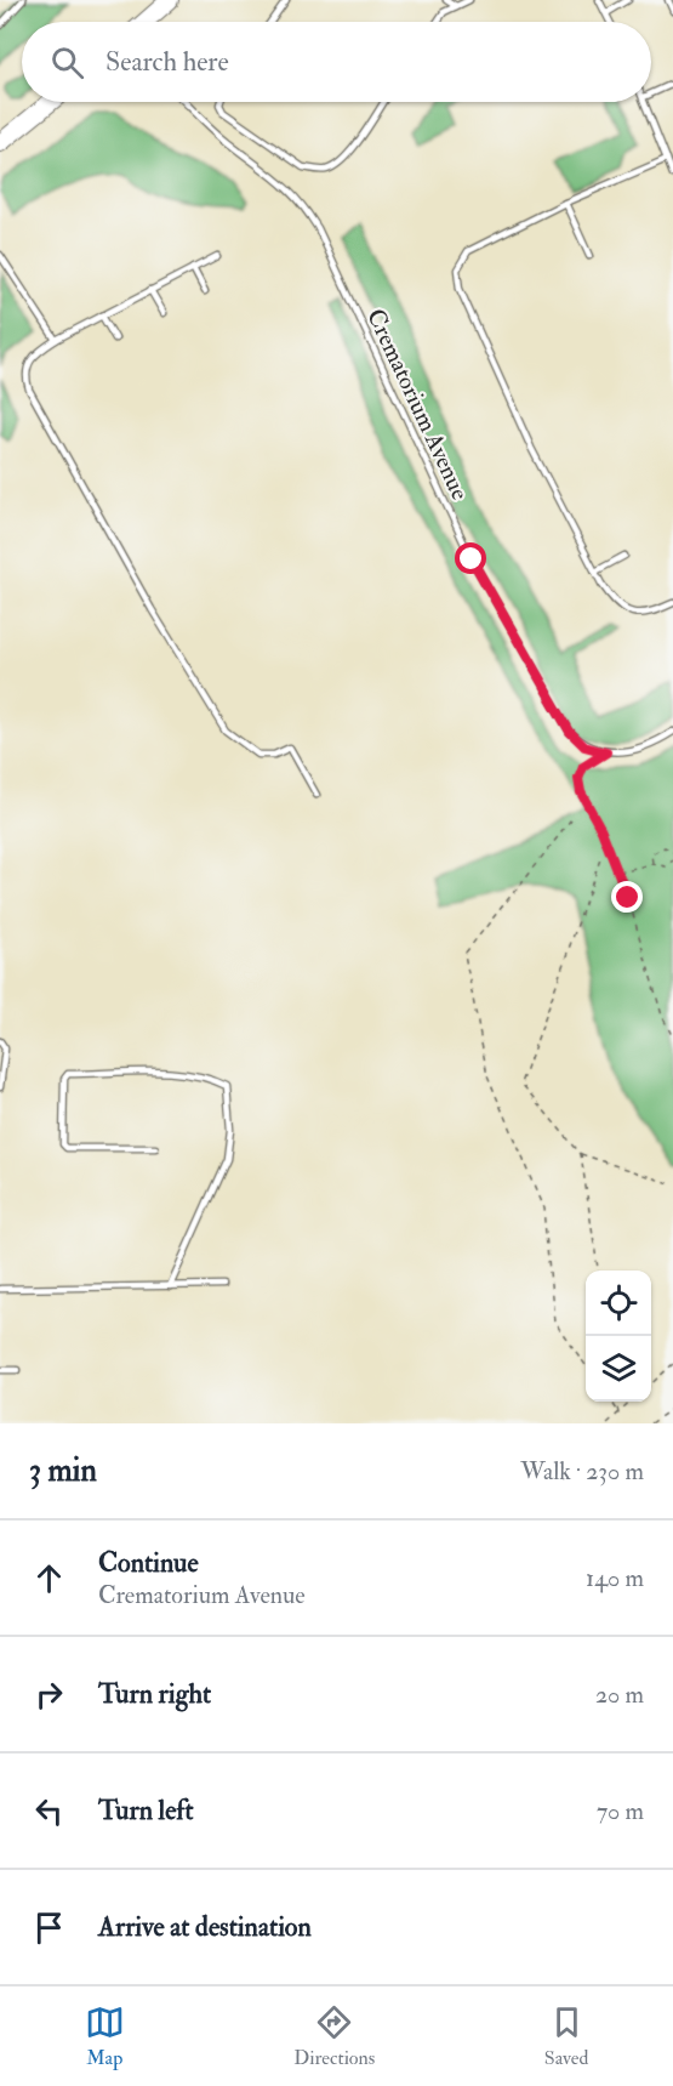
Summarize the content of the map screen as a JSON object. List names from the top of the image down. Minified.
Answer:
{"streets":{"lane":["Crematorium Avenue"]},"page":{"search":"Search here","heading":["3 min","Walk · 230 m"],"list":[["Continue","Crematorium Avenue","140 m"],["Turn right","20 m"],["Turn left","70 m"],"Arrive at destination"],"nav":["Map","Directions","Saved"]}}
